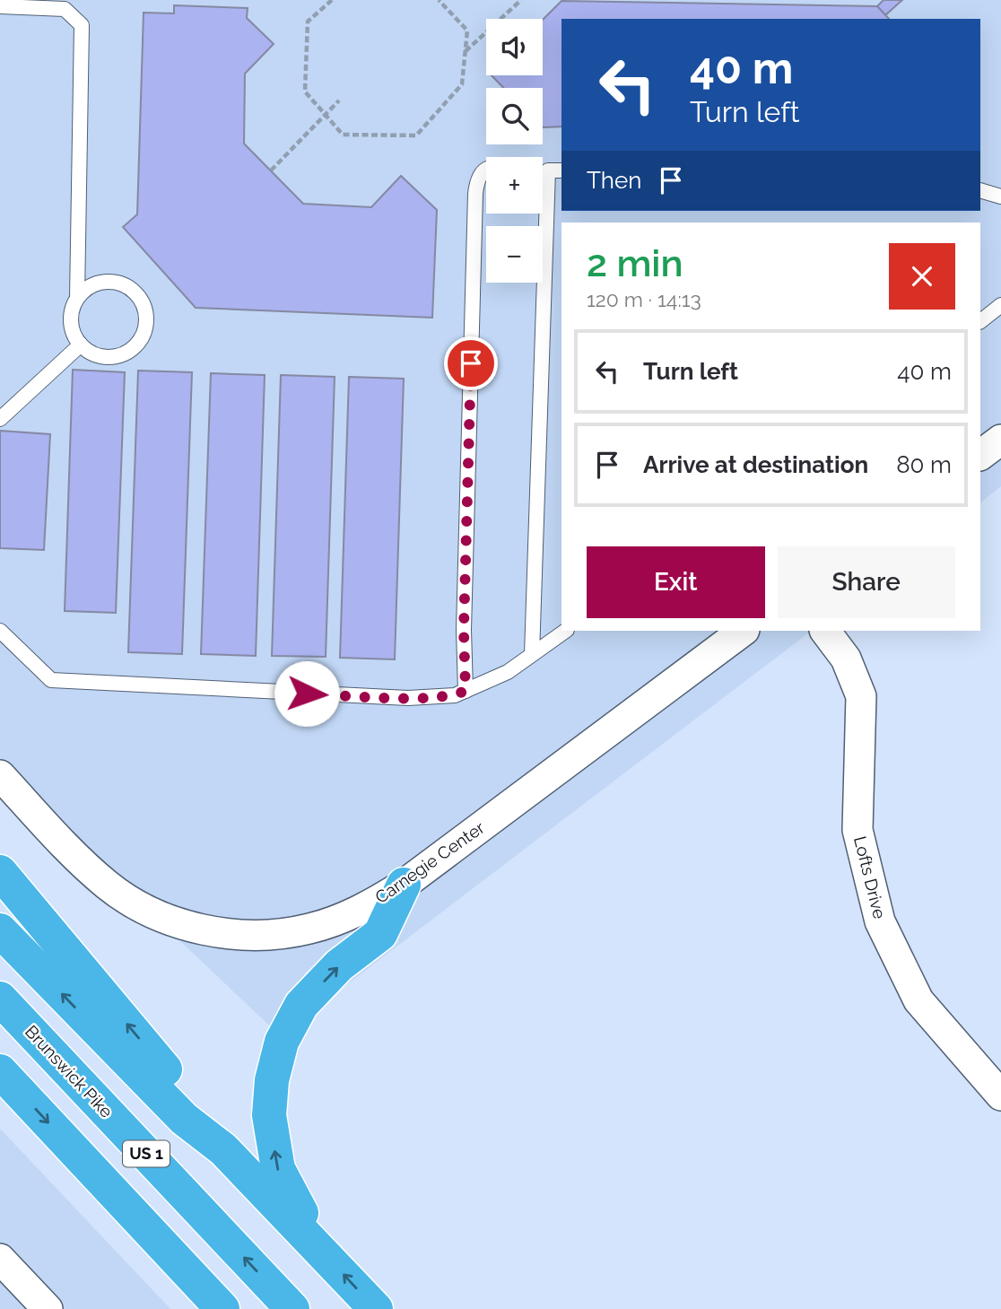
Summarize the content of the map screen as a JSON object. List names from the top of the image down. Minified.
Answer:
{"streets":{"highway":["Brunswick Pike","US 1"],"street":["Carnegie Center","Lofts Drive"]},"page":{"map_buttons":["+","−"],"turn":["40 m","Turn left"],"then":"Then","heading":["2 min","120 m · 14:13"],"list":[{"name":"Turn left","value":"40 m"},{"name":"Arrive at destination","value":"80 m"}],"buttons":["Exit","Share"]}}
